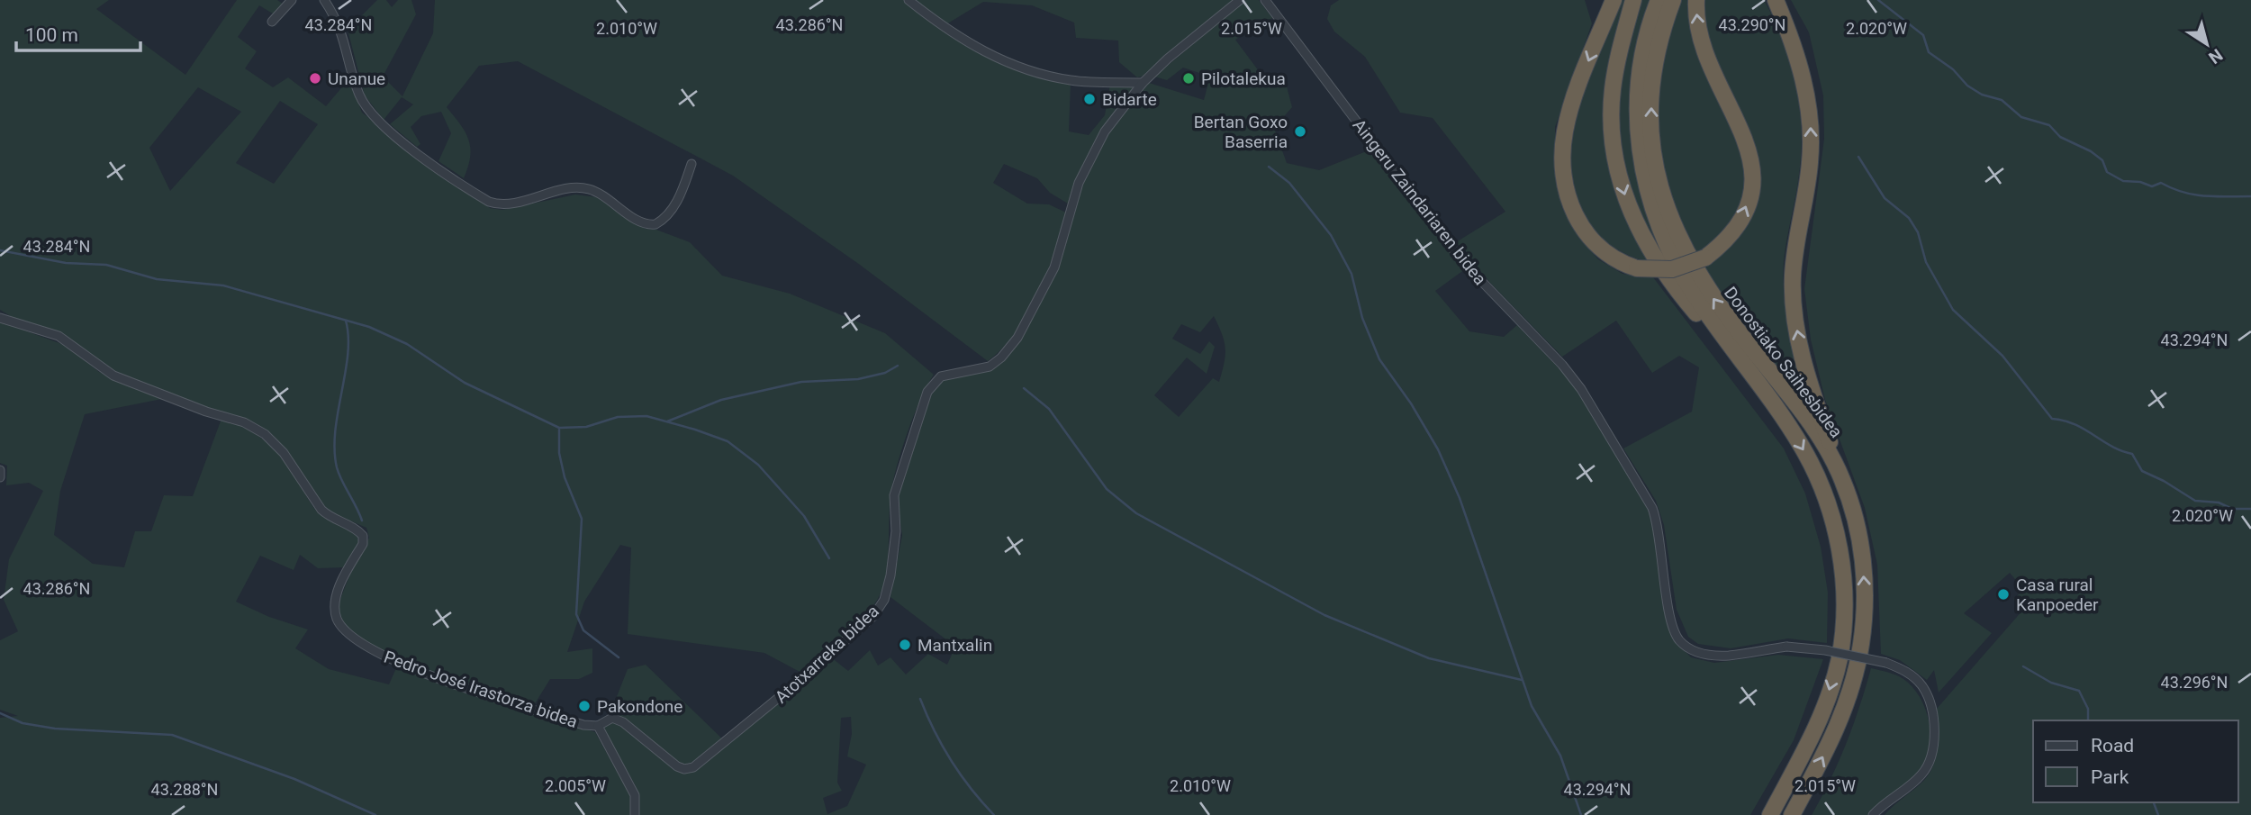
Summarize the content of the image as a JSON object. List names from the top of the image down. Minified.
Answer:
{"streets":{"highway":["Donostiako Saihesbidea"],"street":["Aingeru Zaindariaren bidea","Atotxarreka bidea","Pedro José Irastorza bidea"]},"crossings":[["Atotxarreka bidea","Pedro José Irastorza bidea"]],"places":["Unanue","Pilotalekua","Bidarte","Bertan Goxo Baserria","Casa rural Kanpoeder","Mantxalin","Pakondone"],"legend":["Road","Park"],"scale_bar":"100 m","north":"bottom right","coordinates":["43.284°N","43.286°N","43.290°N","2.010°W","2.015°W","2.020°W","43.294°N","43.296°N","2.005°W","43.288°N"]}
